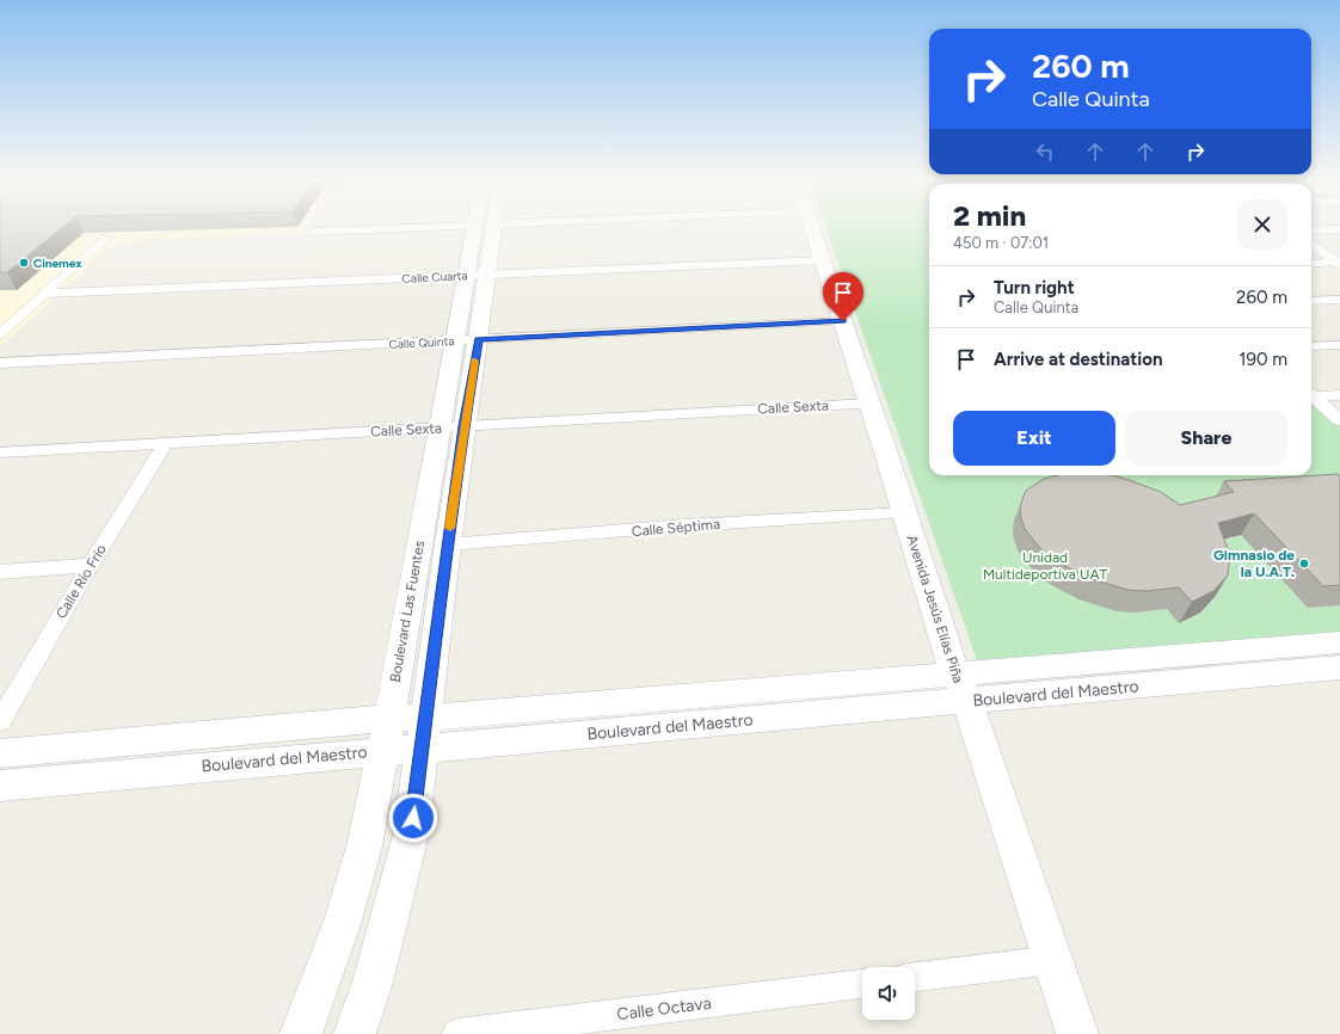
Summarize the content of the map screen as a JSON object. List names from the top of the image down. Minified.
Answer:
{"streets":{"street":["Calle Cuarta","Calle Quinta","Calle Sexta","Calle Séptima","Calle Río Frío","Avenida Jesús Elías Piña","Boulevard Las Fuentes","Boulevard del Maestro","Calle Octava"]},"crossings":[["Calle Cuarta","Avenida Jesús Elías Piña"],["Calle Cuarta","Boulevard Las Fuentes"],["Calle Quinta","Avenida Jesús Elías Piña"],["Calle Quinta","Boulevard Las Fuentes"],["Calle Sexta","Calle Río Frío"],["Calle Sexta","Avenida Jesús Elías Piña"],["Calle Sexta","Boulevard Las Fuentes"],["Calle Séptima","Avenida Jesús Elías Piña"],["Calle Séptima","Boulevard Las Fuentes"],["Avenida Jesús Elías Piña","Boulevard del Maestro"],["Boulevard Las Fuentes","Boulevard del Maestro"]],"parks":["Unidad Multideportiva UAT"],"places":["Cinemex","Gimnasio de la U.A.T."],"page":{"turn":["260 m","Calle Quinta"],"heading":["2 min","450 m · 07:01"],"list":[{"name":"Turn right","note":"Calle Quinta","value":"260 m"},{"name":"Arrive at destination","value":"190 m"}],"buttons":["Exit","Share"]}}
